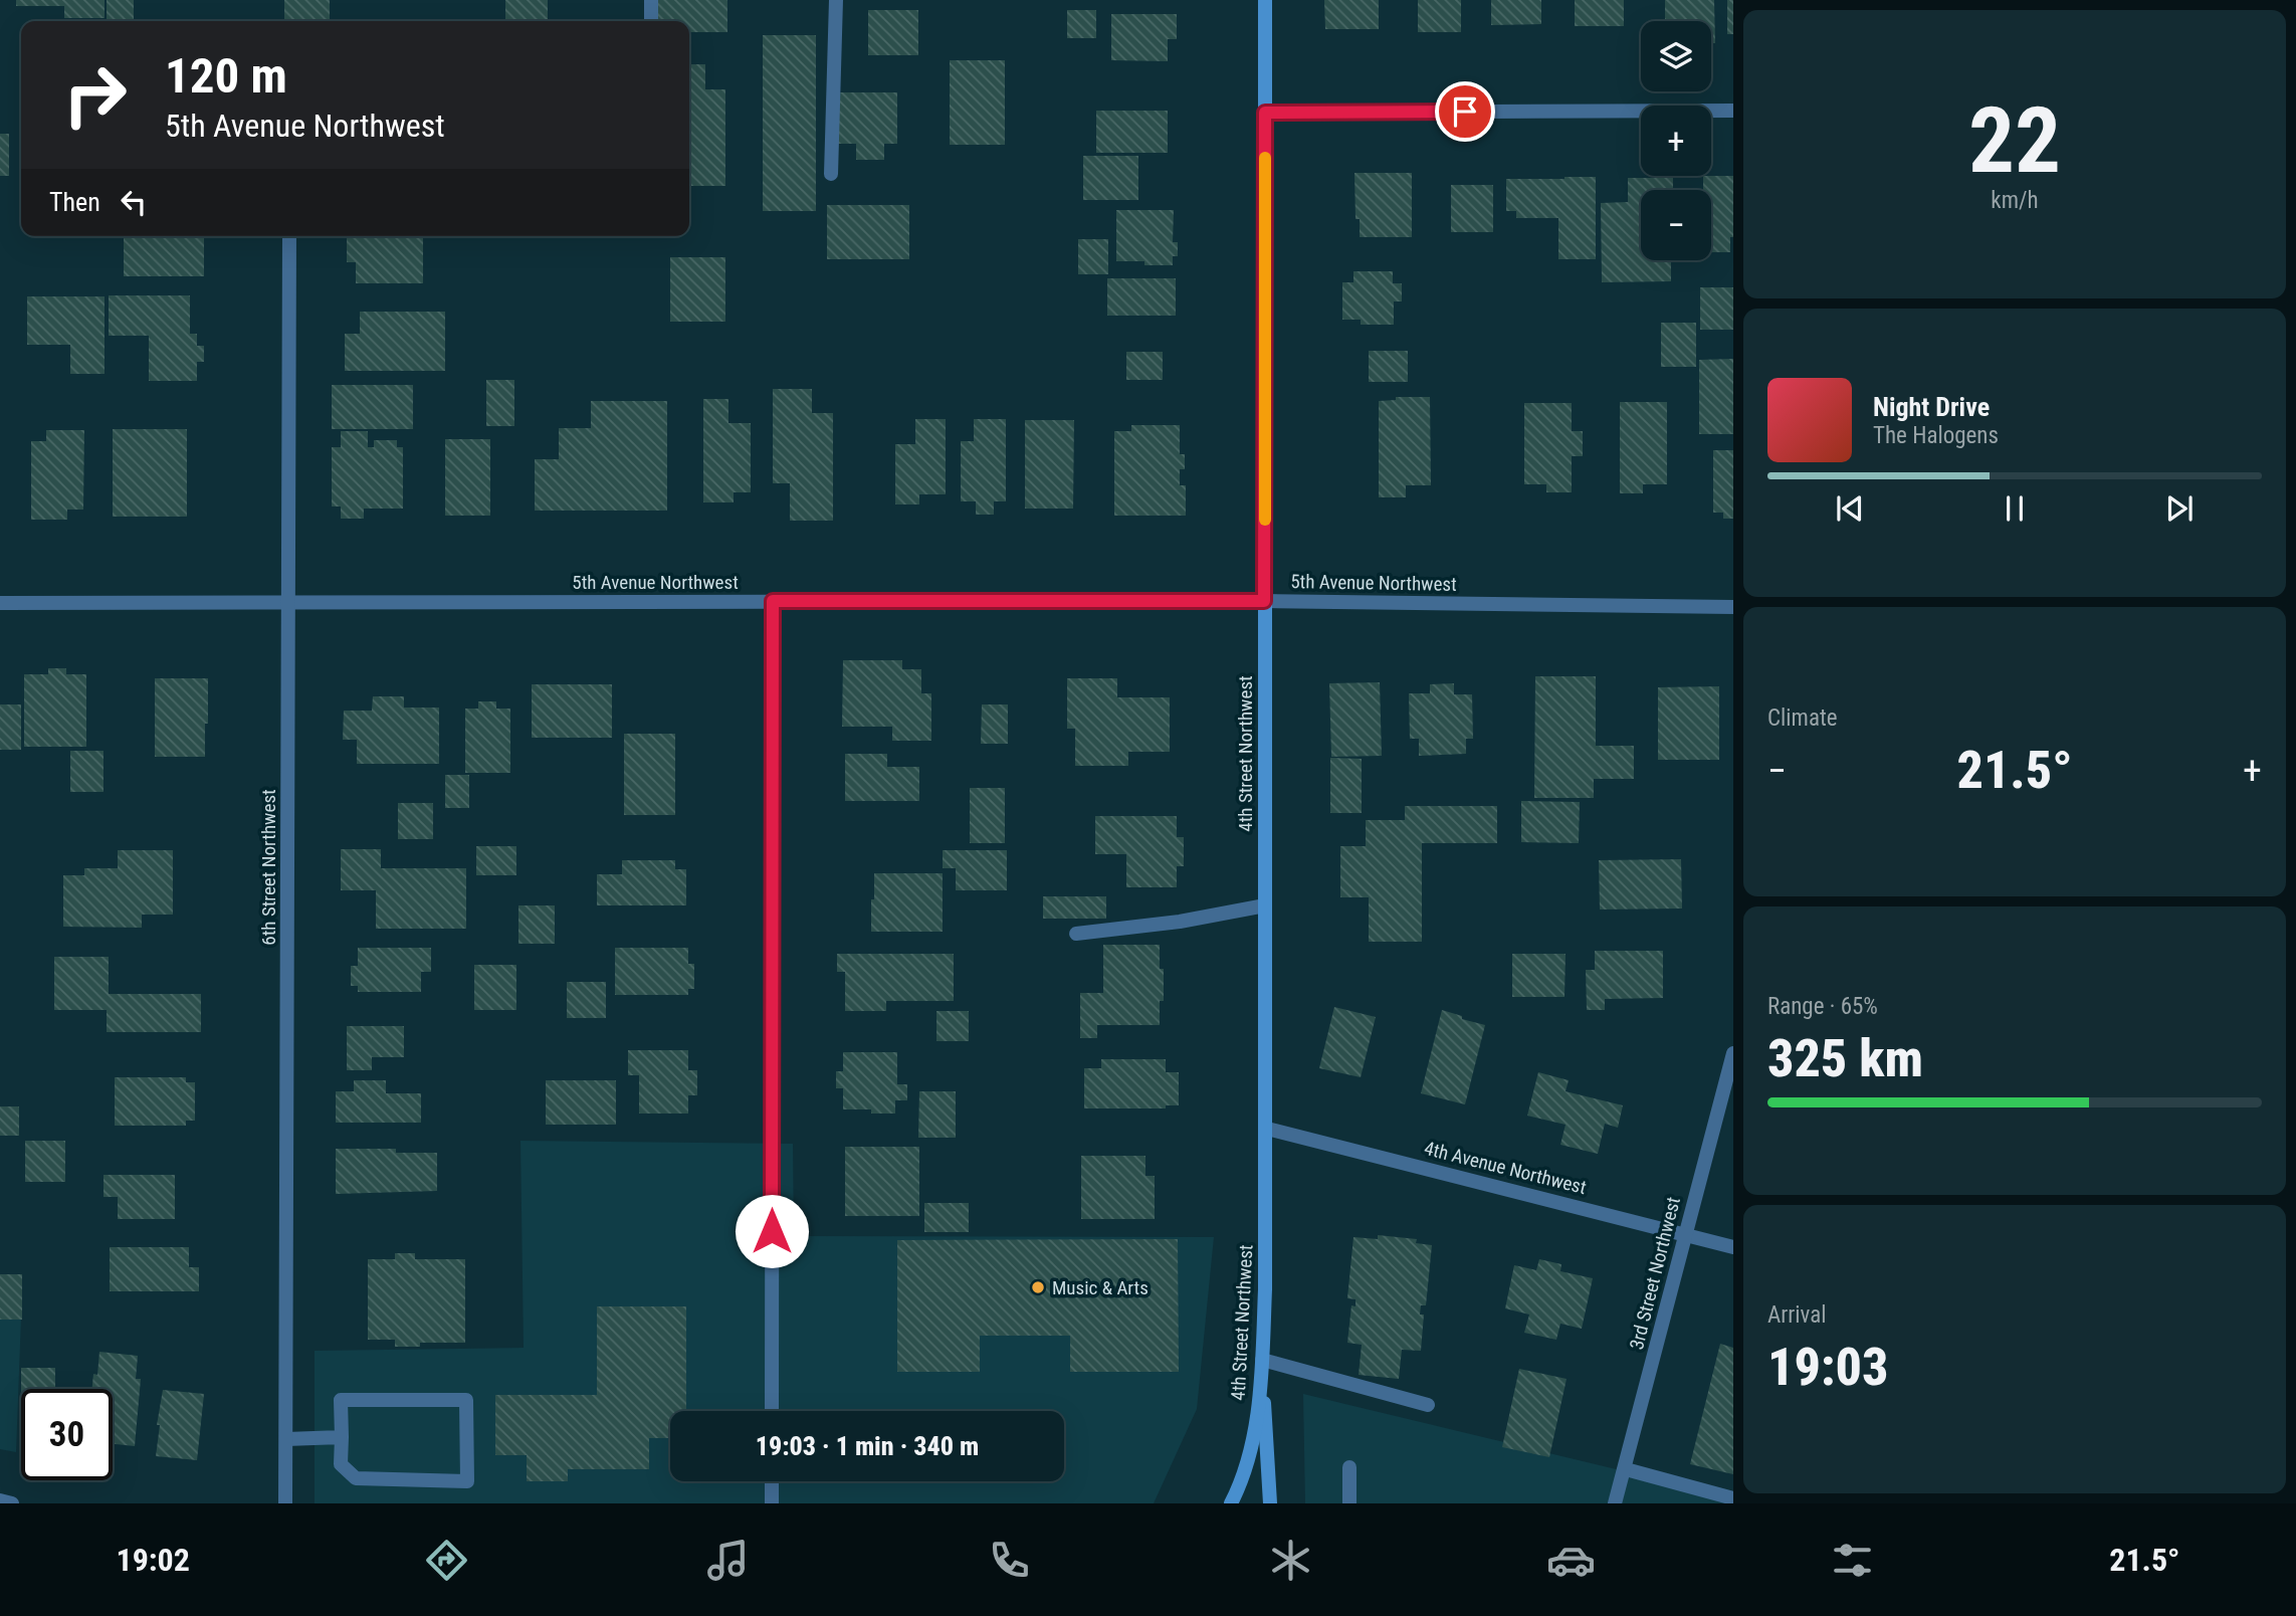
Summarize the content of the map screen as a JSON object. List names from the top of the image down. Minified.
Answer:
{"streets":{"main road":["4th Street Northwest"],"street":["5th Avenue Northwest","6th Street Northwest","4th Avenue Northwest","3rd Street Northwest"]},"crossings":[["5th Avenue Northwest","4th Street Northwest"],["5th Avenue Northwest","6th Street Northwest"],["4th Street Northwest","4th Avenue Northwest"],["4th Avenue Northwest","3rd Street Northwest"]],"places":["Music & Arts"],"page":{"tile":[["22","km/h"],"Climate",["Range · 65%","325 km"],["Arrival","19:03"]],"map_buttons":["+","−"],"turn":["120 m","5th Avenue Northwest"],"then":"Then","song":["Night Drive","The Halogens"],"heat":["−","21.5°","+"],"limit":"30","trip":"19:03 · 1 min · 340 m","tabs":["19:02","21.5°"]}}
